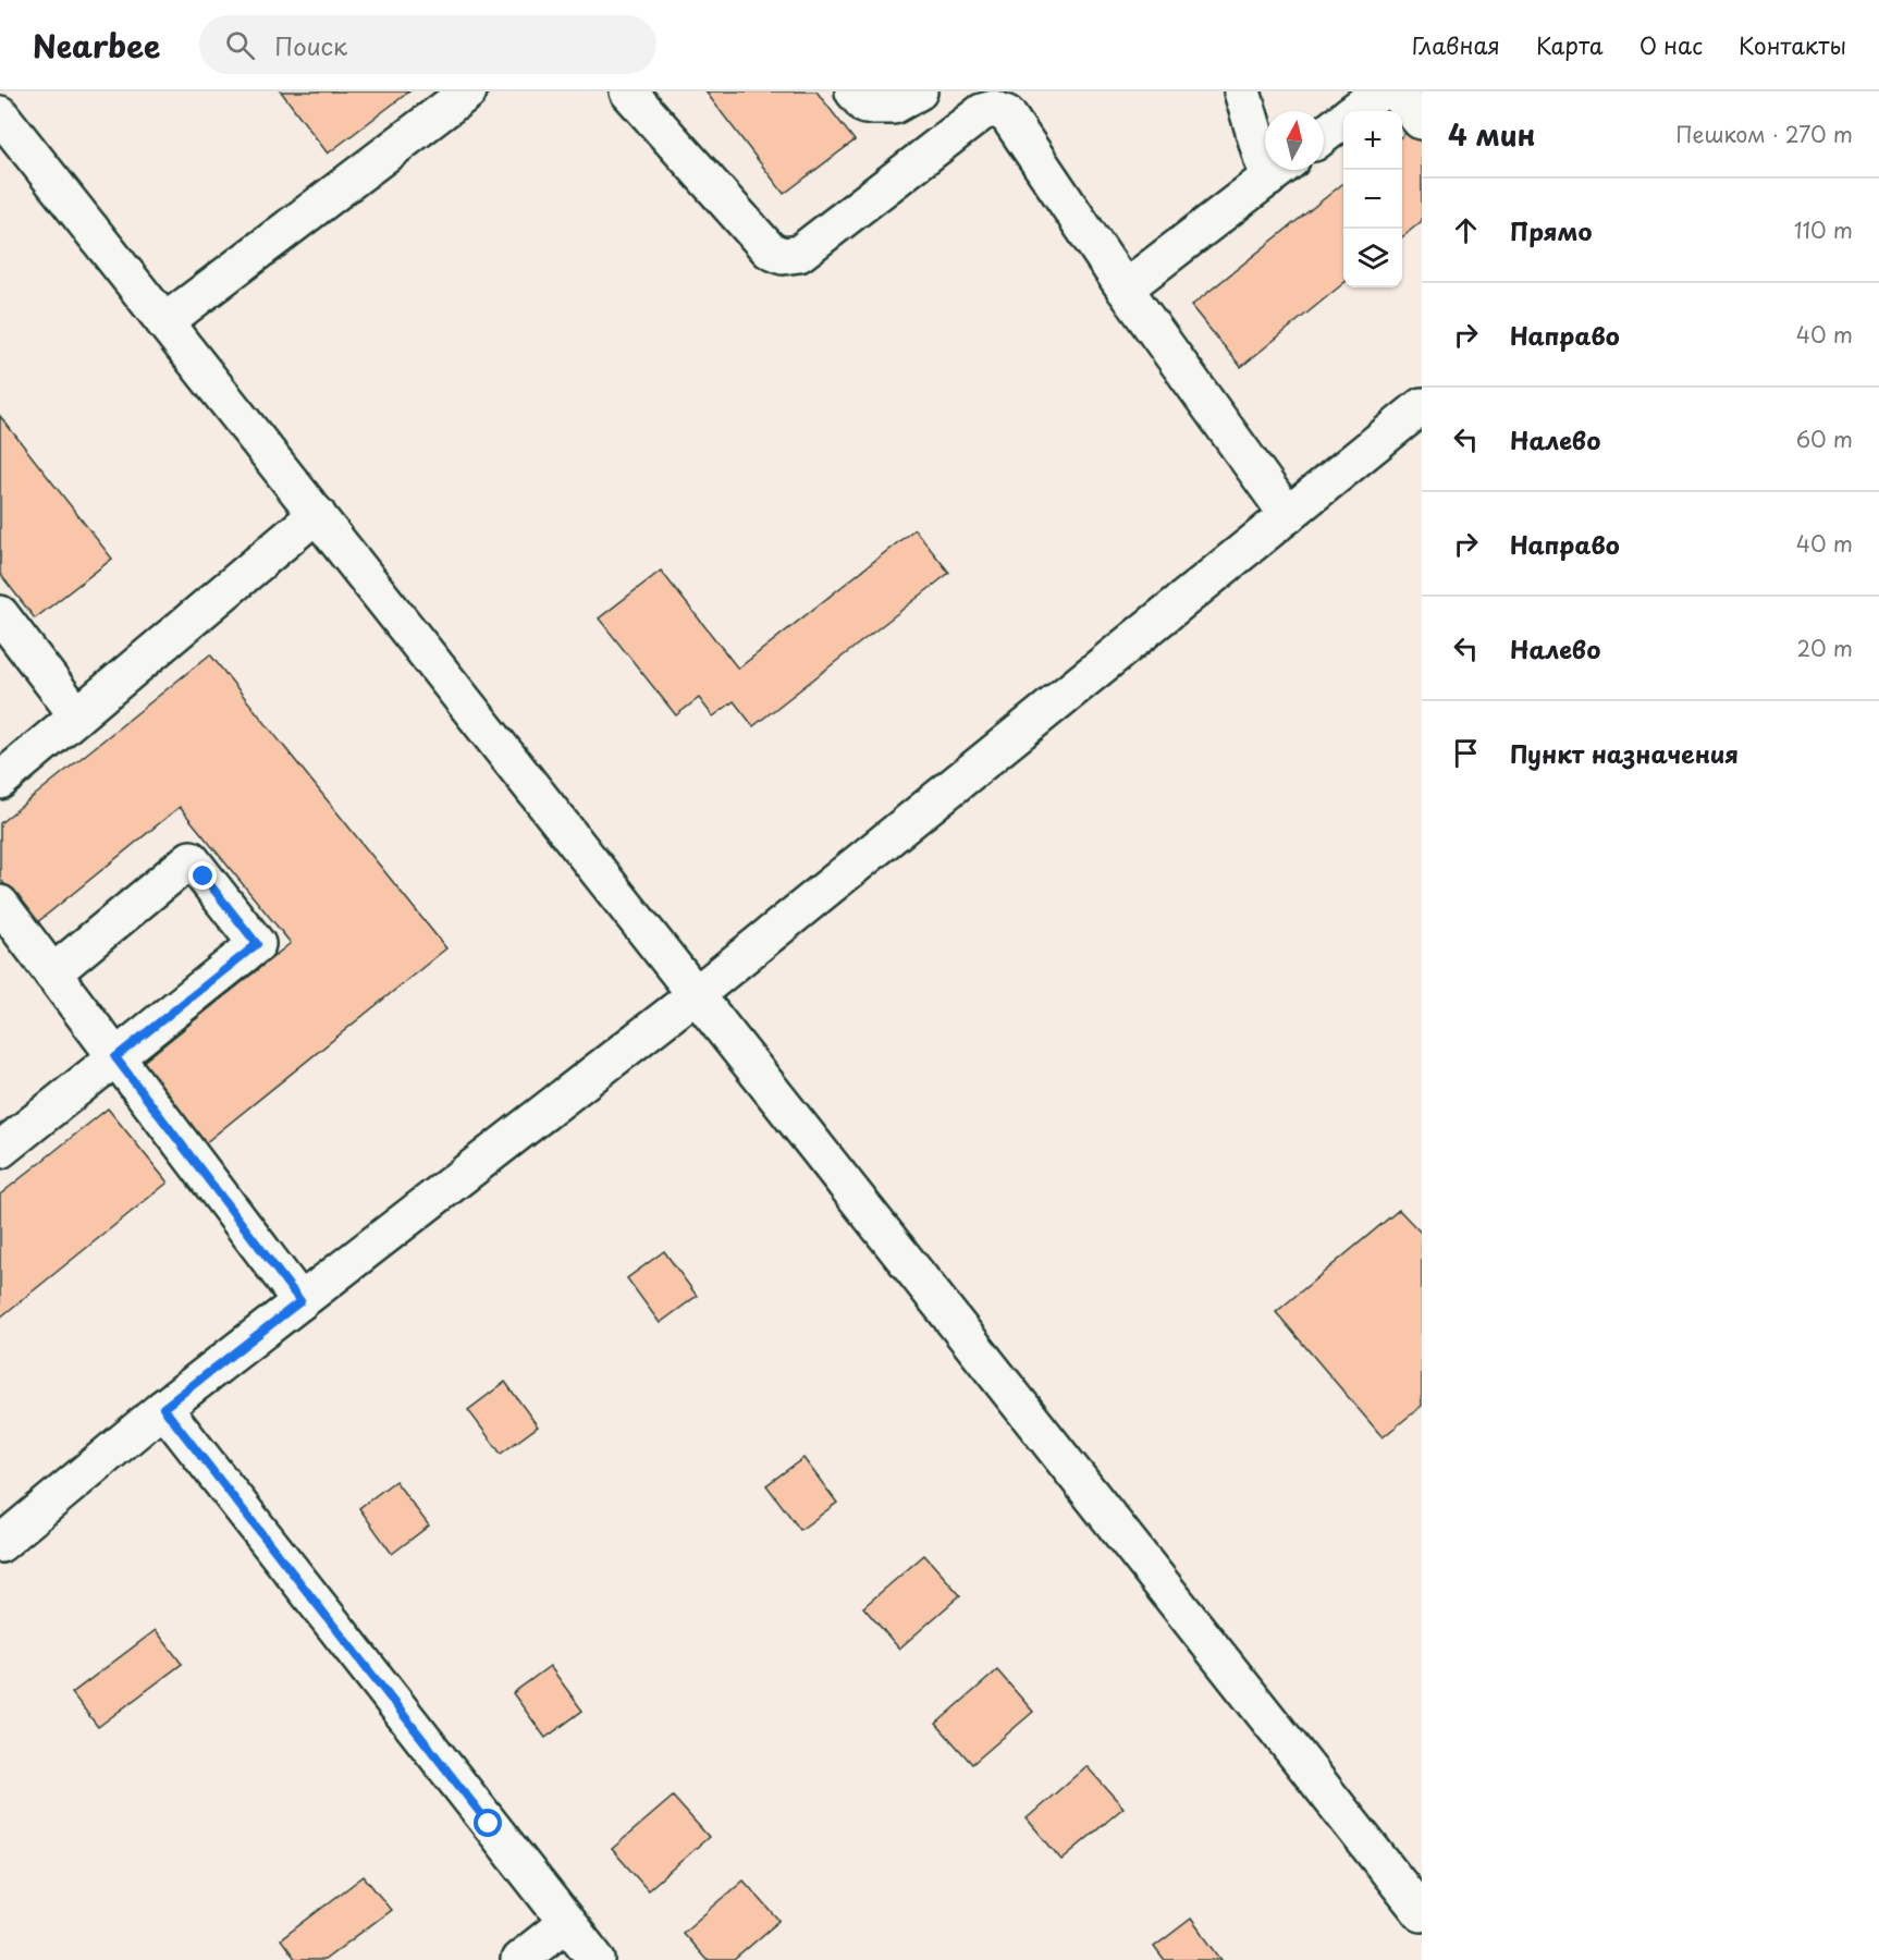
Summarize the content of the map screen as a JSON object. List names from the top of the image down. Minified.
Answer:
{"north":"top","page":{"header":"Nearbee","search":"Поиск","nav":["Главная","Карта","О нас","Контакты"],"heading":["4 мин","Пешком · 270 m"],"map_buttons":["+","−"],"list":[["Прямо","110 m"],["Направо","40 m"],["Налево","60 m"],["Направо","40 m"],["Налево","20 m"],"Пункт назначения"]}}
